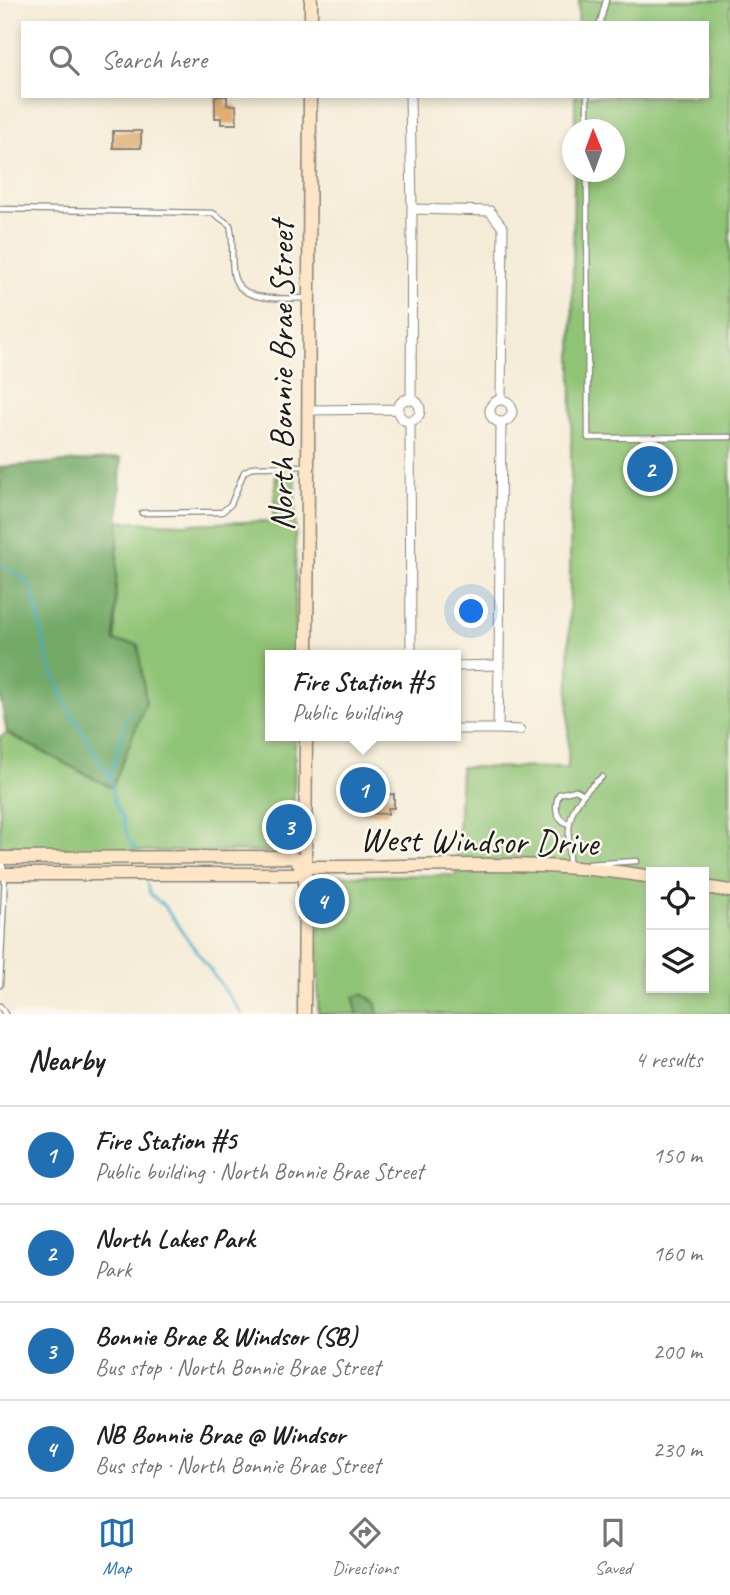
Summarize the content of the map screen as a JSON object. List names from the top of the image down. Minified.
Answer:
{"streets":{"street":["North Bonnie Brae Street","West Windsor Drive"]},"north":"top","page":{"search":"Search here","pins":["2","1","3","4"],"popup":["Fire Station #5","Public building"],"heading":["Nearby","4 results"],"list":[{"mark":"1","name":"Fire Station #5","note":"Public building · North Bonnie Brae Street","value":"150 m"},{"mark":"2","name":"North Lakes Park","note":"Park","value":"160 m"},{"mark":"3","name":"Bonnie Brae & Windsor (SB)","note":"Bus stop · North Bonnie Brae Street","value":"200 m"},{"mark":"4","name":"NB Bonnie Brae @ Windsor","note":"Bus stop · North Bonnie Brae Street","value":"230 m"}],"nav":["Map","Directions","Saved"]}}
